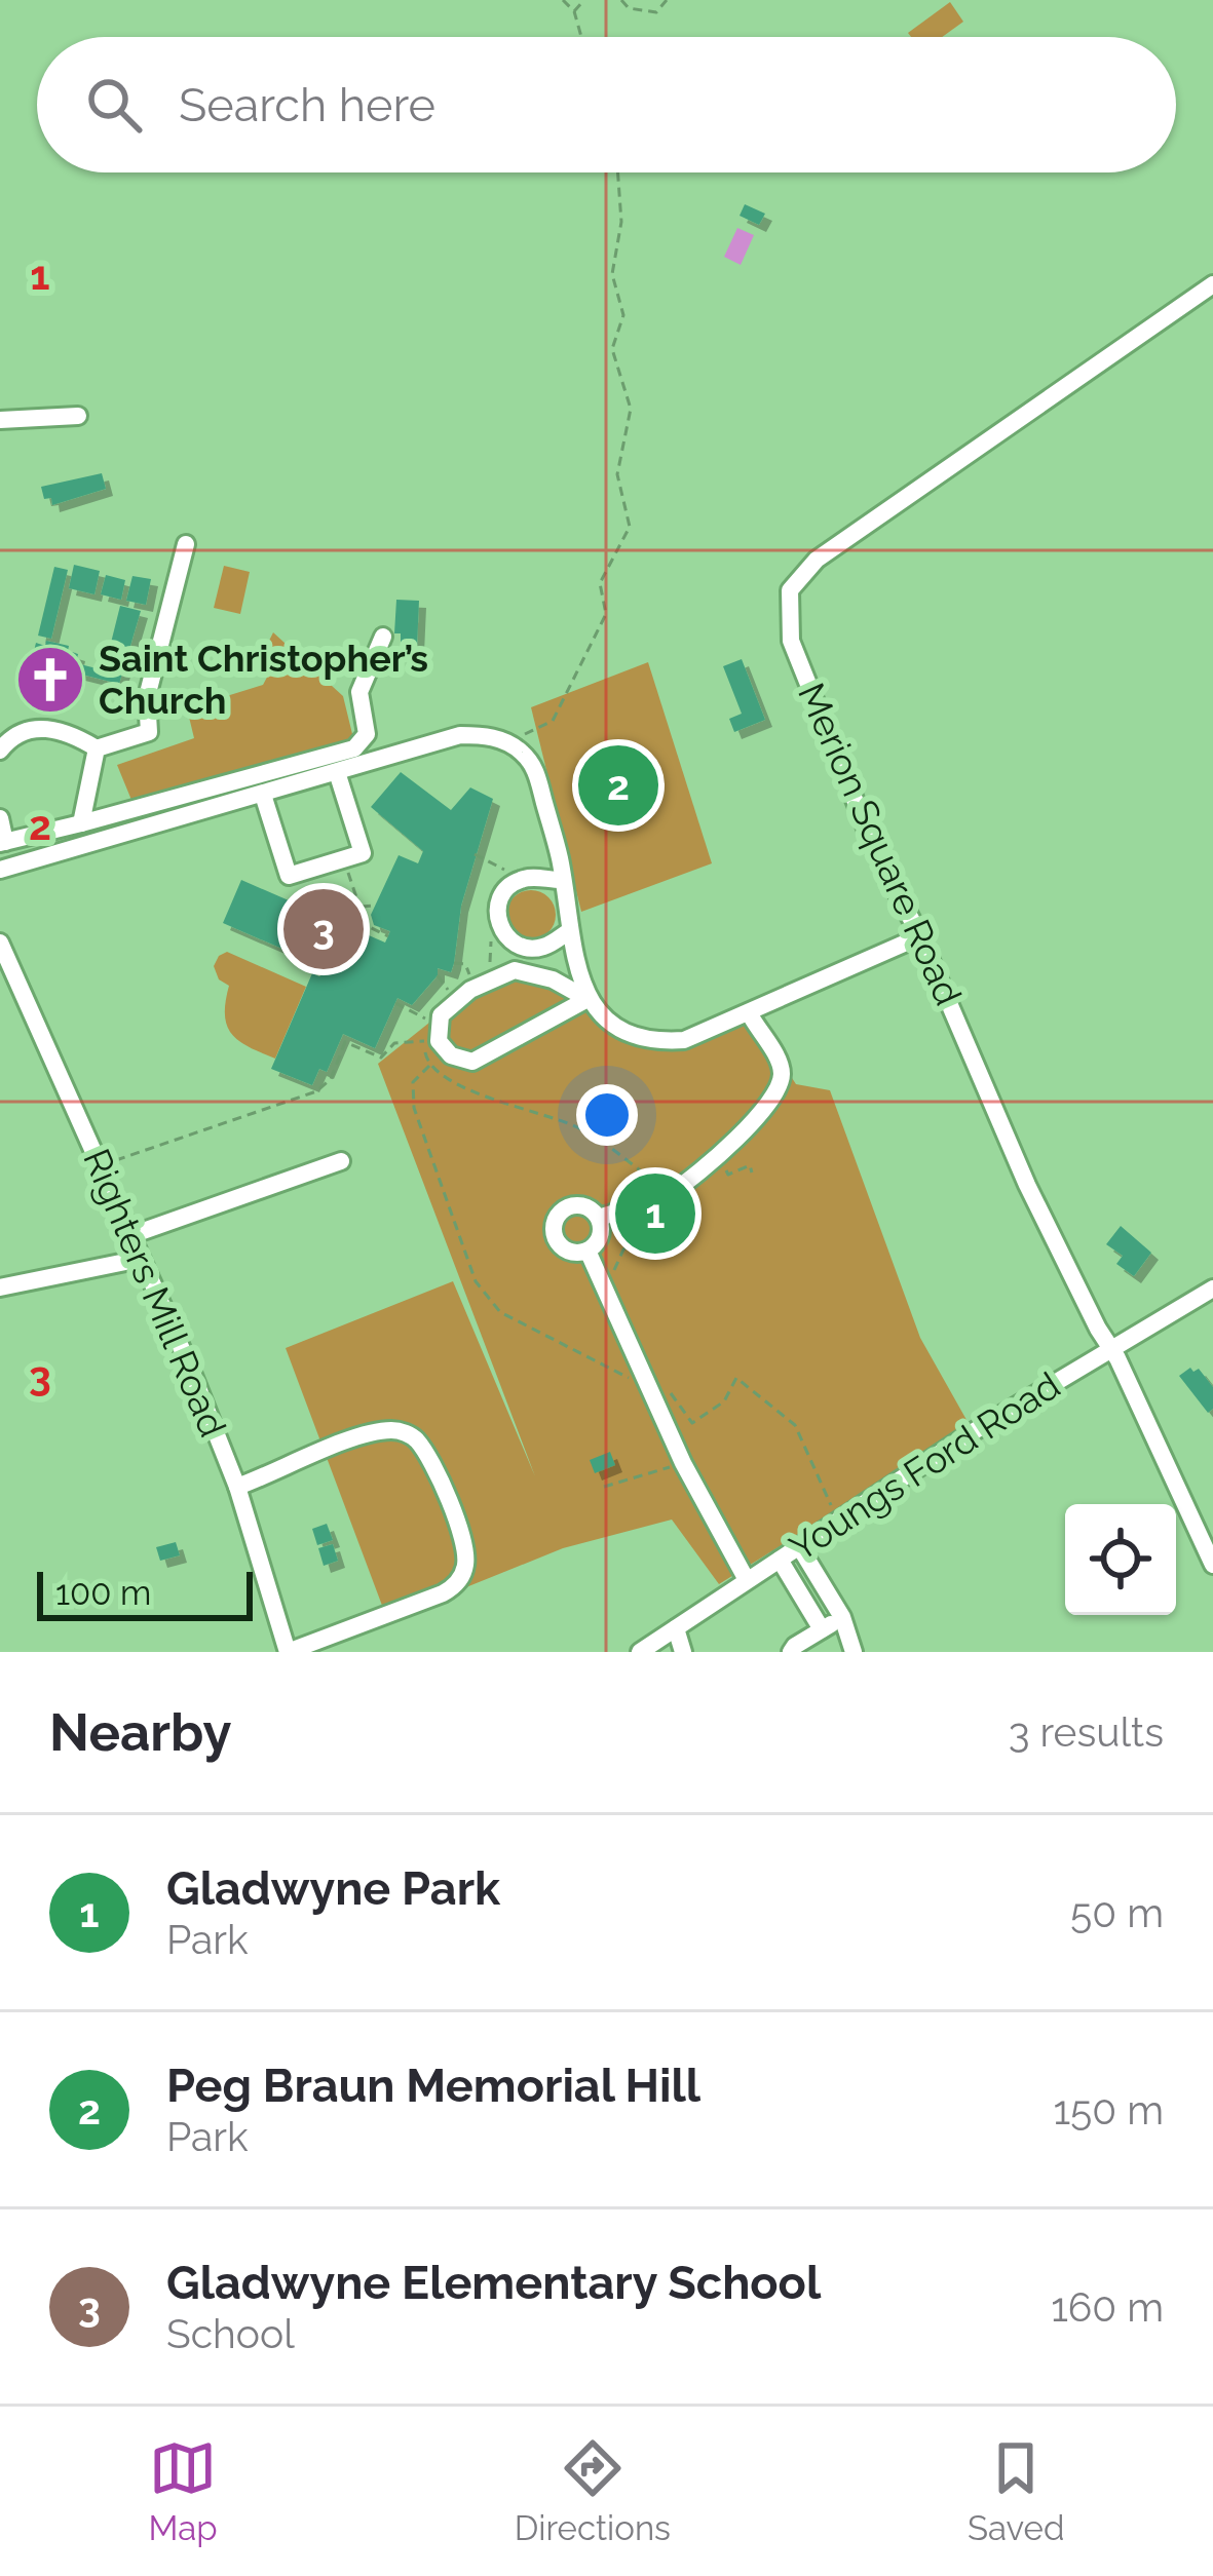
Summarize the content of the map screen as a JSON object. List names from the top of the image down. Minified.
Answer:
{"streets":{"street":["Merion Square Road","Righters Mill Road","Youngs Ford Road"]},"crossings":[["Merion Square Road","Youngs Ford Road"]],"places":{"church":["Saint Christopher’s Church"]},"scale_bar":"100 m","page":{"search":"Search here","pins":["2","3","1"],"scale":"100 m","heading":["Nearby","3 results"],"list":[{"mark":"1","name":"Gladwyne Park","note":"Park","value":"50 m"},{"mark":"2","name":"Peg Braun Memorial Hill","note":"Park","value":"150 m"},{"mark":"3","name":"Gladwyne Elementary School","note":"School","value":"160 m"}],"nav":["Map","Directions","Saved"]},"grid":{"rows":["1","2","3"]}}
